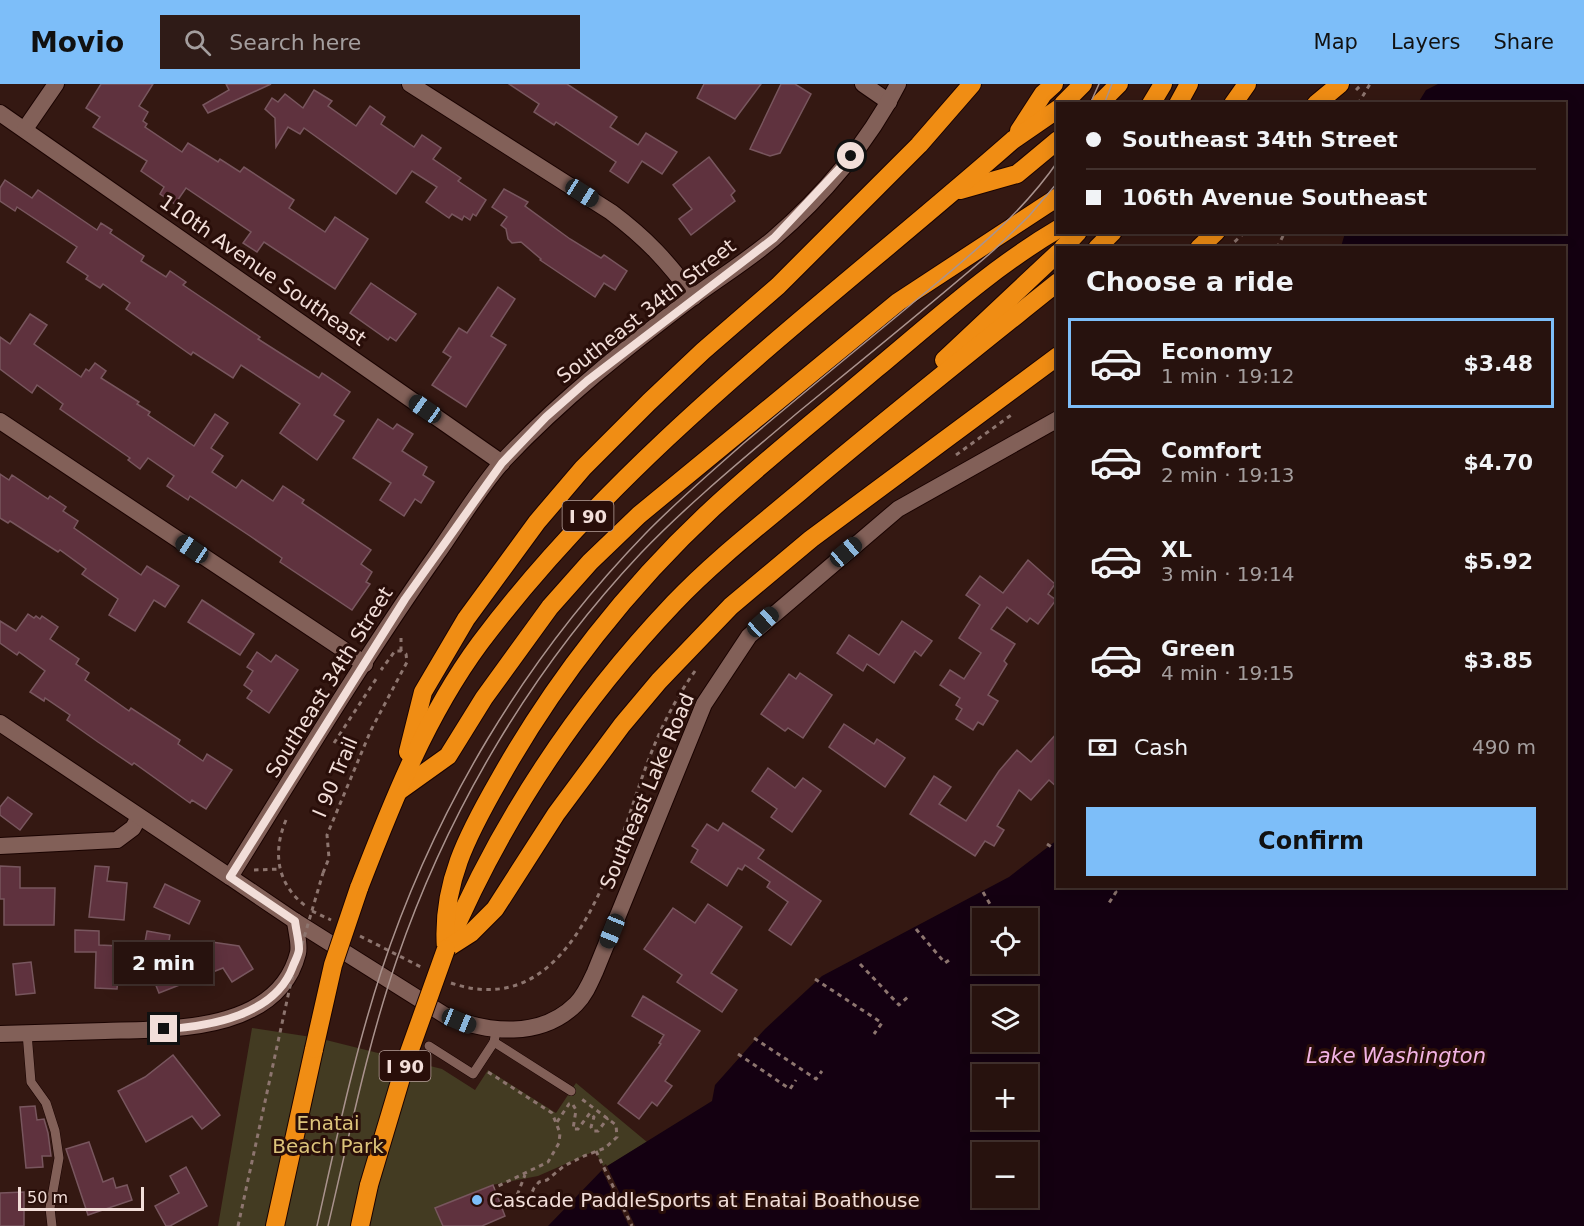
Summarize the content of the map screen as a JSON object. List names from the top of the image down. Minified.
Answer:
{"streets":{"highway":["I 90"],"street":["110th Avenue Southeast","Southeast 34th Street","Southeast Lake Road"],"path":["I 90 Trail"]},"crossings":[["110th Avenue Southeast","Southeast 34th Street"],["Southeast 34th Street","Southeast Lake Road"]],"water":["Lake Washington"],"parks":["Enatai Beach Park"],"places":["Cascade PaddleSports at Enatai Boathouse"],"scale_bar":"50 m","page":{"header":"Movio","search":"Search here","nav":["Map","Layers","Share"],"banner":["Southeast 34th Street","106th Avenue Southeast"],"heading":"Choose a ride","list":[{"name":"Economy","note":"1 min · 19:12","value":"$3.48"},{"name":"Comfort","note":"2 min · 19:13","value":"$4.70"},{"name":"XL","note":"3 min · 19:14","value":"$5.92"},{"name":"Green","note":"4 min · 19:15","value":"$3.85"}],"pay":["Cash","490 m"],"buttons":"Confirm","map_buttons":["+","−"],"bubble":"2 min","scale":"50 m"}}
